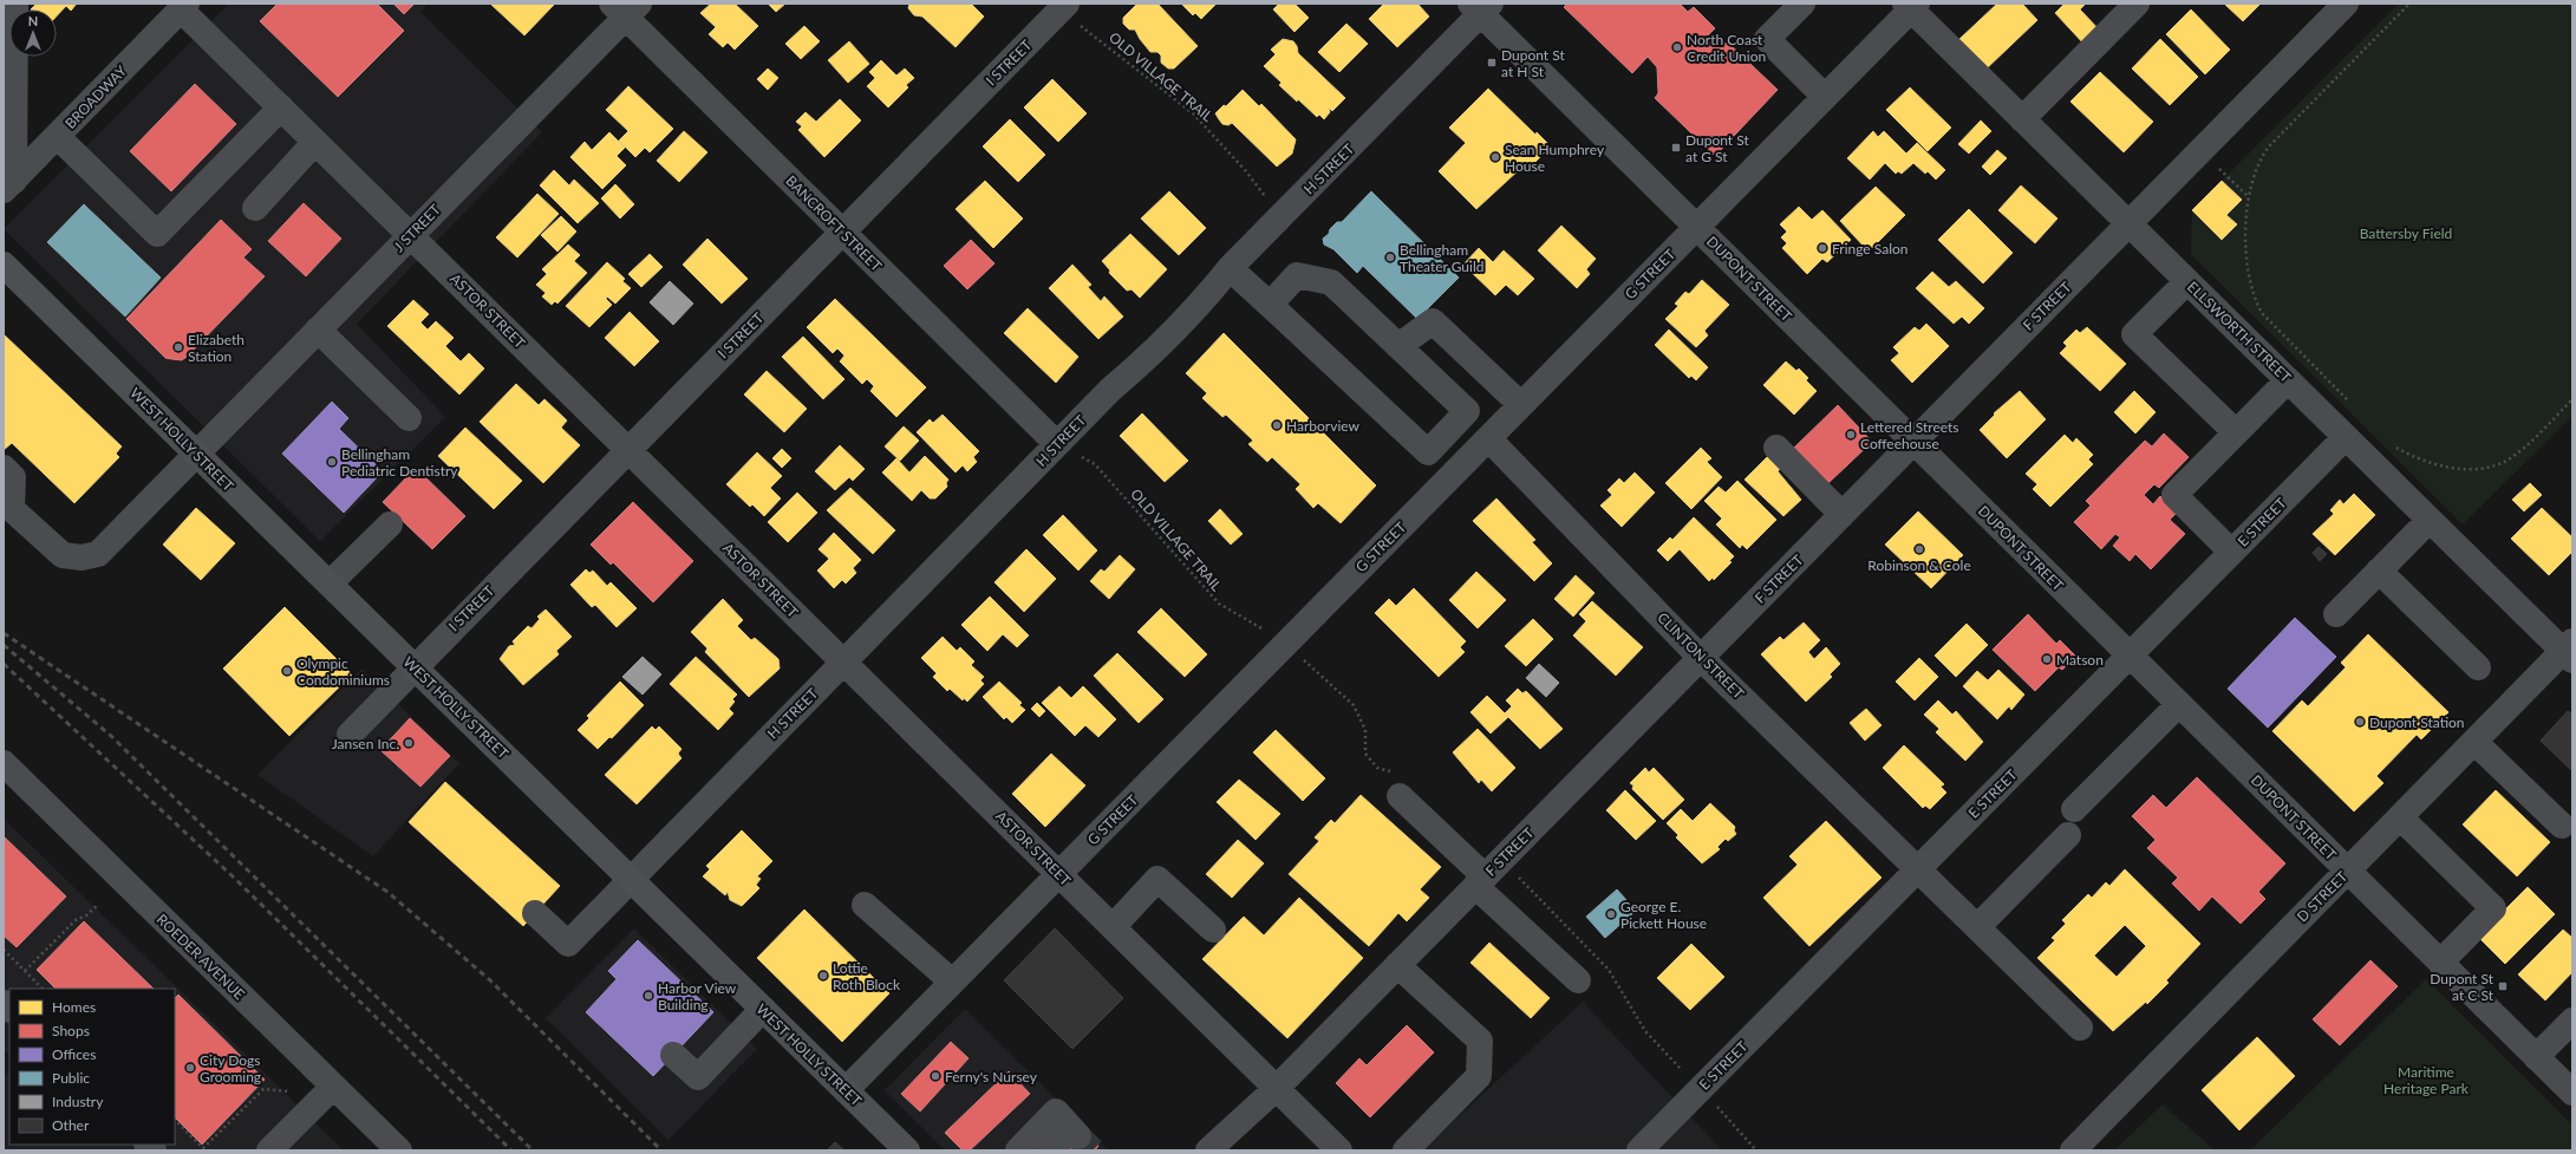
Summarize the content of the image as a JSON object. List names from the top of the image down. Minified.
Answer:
{"streets":{"main road":["WEST HOLLY STREET"],"street":["I STREET","BROADWAY","H STREET","BANCROFT STREET","J STREET","G STREET","DUPONT STREET","F STREET","ASTOR STREET","ELLSWORTH STREET","E STREET","CLINTON STREET","D STREET","ROEDER AVENUE"],"path":["OLD VILLAGE TRAIL"]},"crossings":[["I STREET","OLD VILLAGE TRAIL"],["I STREET","BANCROFT STREET"],["I STREET","ASTOR STREET"],["I STREET","WEST HOLLY STREET"],["OLD VILLAGE TRAIL","H STREET"],["OLD VILLAGE TRAIL","BANCROFT STREET"],["OLD VILLAGE TRAIL","G STREET"],["BROADWAY","ASTOR STREET"],["H STREET","BANCROFT STREET"],["H STREET","DUPONT STREET"],["H STREET","ASTOR STREET"],["H STREET","WEST HOLLY STREET"],["BANCROFT STREET","J STREET"],["J STREET","ASTOR STREET"],["J STREET","WEST HOLLY STREET"],["G STREET","DUPONT STREET"],["G STREET","ASTOR STREET"],["G STREET","ELLSWORTH STREET"],["G STREET","WEST HOLLY STREET"],["G STREET","CLINTON STREET"],["DUPONT STREET","F STREET"],["DUPONT STREET","E STREET"],["DUPONT STREET","D STREET"],["F STREET","ASTOR STREET"],["F STREET","ELLSWORTH STREET"],["F STREET","CLINTON STREET"],["ELLSWORTH STREET","E STREET"],["ELLSWORTH STREET","D STREET"],["E STREET","CLINTON STREET"]],"parks":["Battersby Field","Maritime Heritage Park"],"places":{"other":["North Coast Credit Union","Sean Humphrey House","Fringe Salon","Bellingham Theater Guild","Elizabeth Station","Harborview","Lettered Streets Coffeehouse","Bellingham Pediatric Dentistry","Robinson & Cole","Matson","Olympic Condominiums","Dupont Station","Jansen Inc.","George E. Pickett House","Lottie Roth Block","Harbor View Building","City Dogs Grooming","Ferny's Nursey"],"transit":["Dupont St at H St","Dupont St at G St","Dupont St at C St"]},"legend":["Homes","Shops","Offices","Public","Industry","Other"],"north":"top"}
